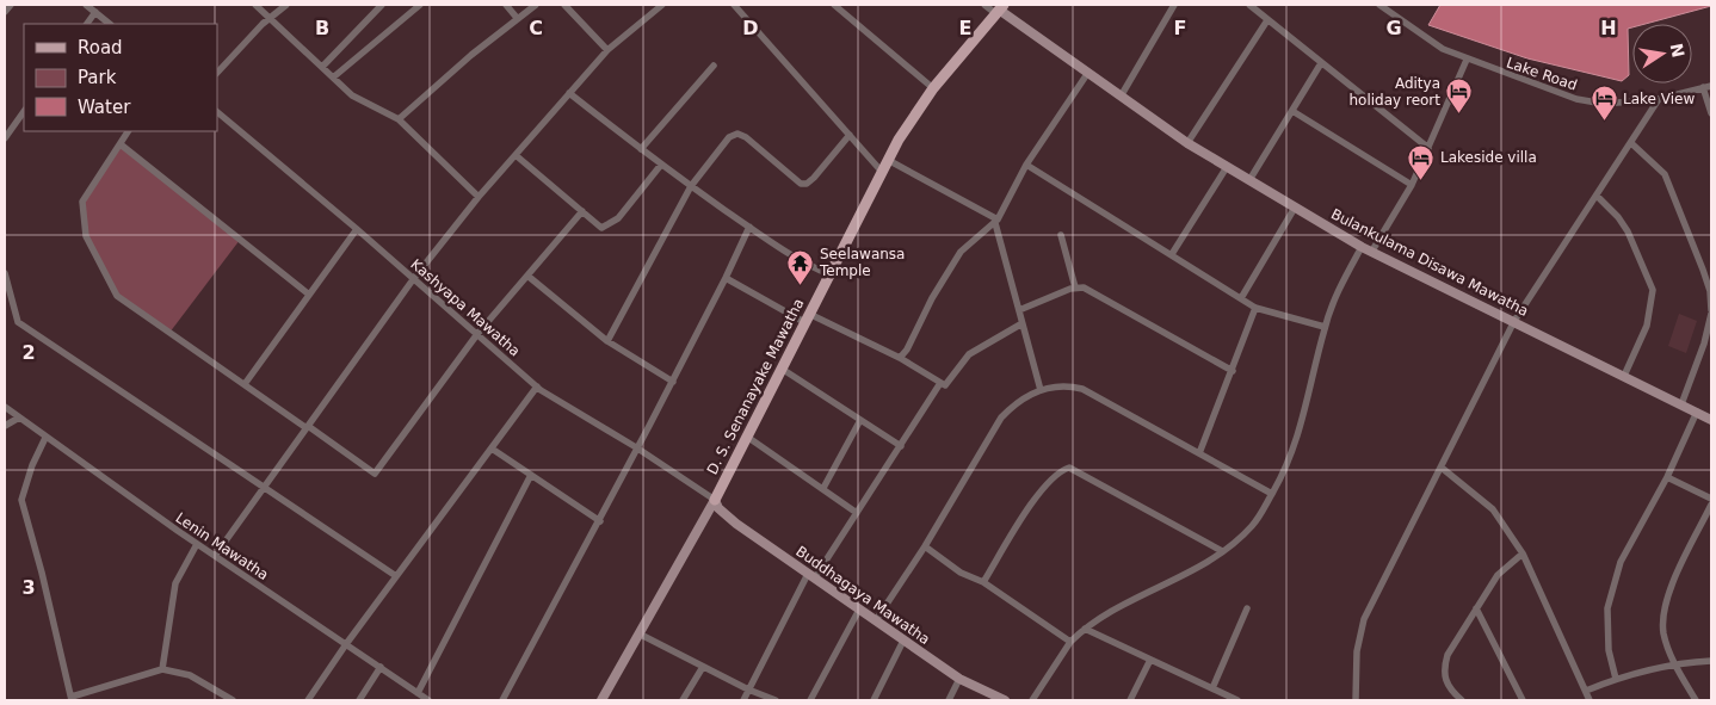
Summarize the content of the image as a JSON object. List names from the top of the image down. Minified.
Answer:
{"streets":{"main road":["Bulankulama Disawa Mawatha","D. S. Senanayake Mawatha","Buddhagaya Mawatha"],"street":["Lake Road","Kashyapa Mawatha","Lenin Mawatha"]},"crossings":[["Bulankulama Disawa Mawatha","D. S. Senanayake Mawatha"],["Kashyapa Mawatha","D. S. Senanayake Mawatha"],["Kashyapa Mawatha","Buddhagaya Mawatha"],["D. S. Senanayake Mawatha","Buddhagaya Mawatha"]],"places":{"hotel":["Aditya holiday reort","Lake View","Lakeside villa"],"temple":["Seelawansa Temple"]},"legend":["Road","Park","Water"],"north":"right","grid":{"columns":["B","C","D","E","F","G","H"],"rows":["2","3"]}}
